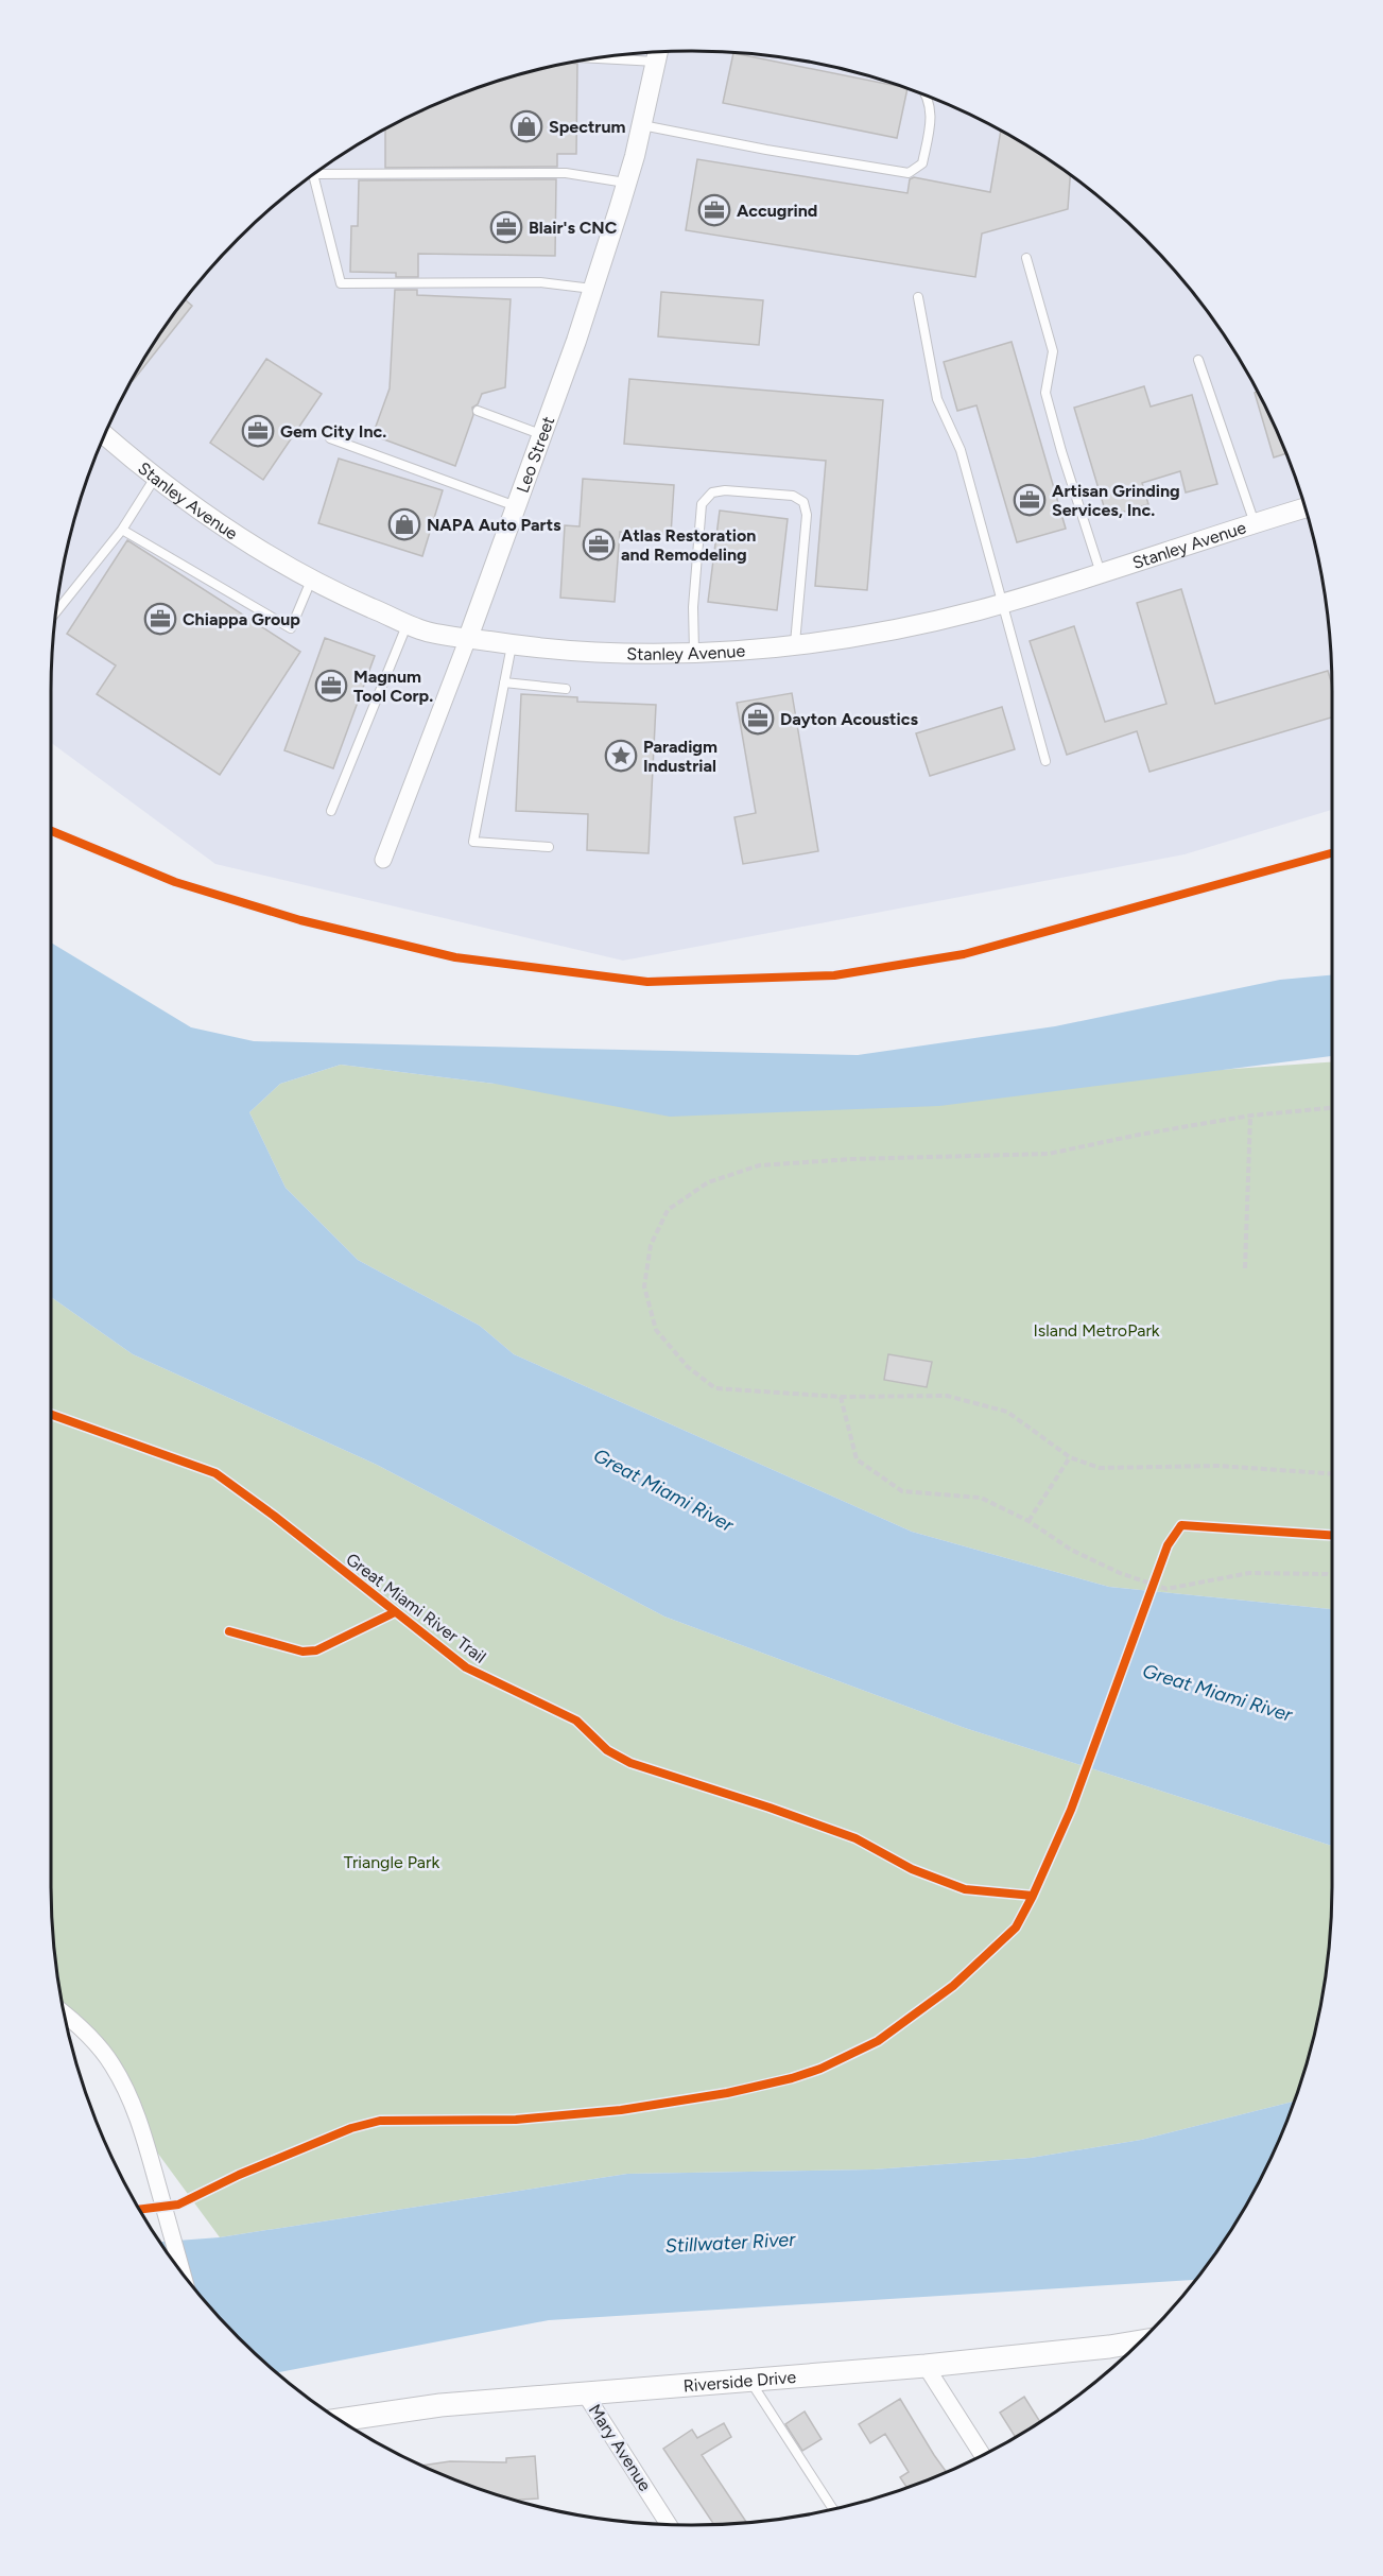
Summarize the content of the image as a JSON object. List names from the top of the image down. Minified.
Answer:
{"streets":{"main road":["Riverside Drive"],"street":["Leo Street","Stanley Avenue","Mary Avenue"],"cycle path":["Great Miami River Trail"]},"crossings":[["Leo Street","Stanley Avenue"],["Riverside Drive","Mary Avenue"]],"water":["Great Miami River","Stillwater River"],"parks":["Island MetroPark","Triangle Park"],"places":{"shop":["Spectrum","NAPA Auto Parts"],"office":["Accugrind","Blair's CNC","Gem City Inc.","Artisan Grinding Services, Inc.","Atlas Restoration and Remodeling","Chiappa Group","Magnum Tool Corp.","Dayton Acoustics"],"place":["Paradigm Industrial"]}}
